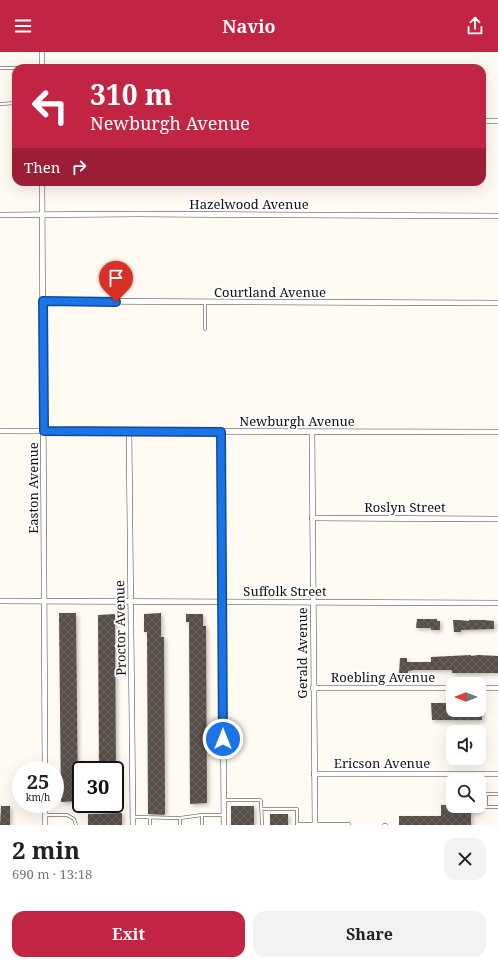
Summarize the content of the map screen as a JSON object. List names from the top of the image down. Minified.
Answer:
{"streets":{"street":["Hazelwood Avenue","Courtland Avenue","Newburgh Avenue","Easton Avenue","Roslyn Street","Suffolk Street","Proctor Avenue","Gerald Avenue","Roebling Avenue","Ericson Avenue"]},"crossings":[["Hazelwood Avenue","Easton Avenue"],["Courtland Avenue","Easton Avenue"],["Newburgh Avenue","Easton Avenue"],["Newburgh Avenue","Proctor Avenue"],["Newburgh Avenue","Gerald Avenue"],["Easton Avenue","Suffolk Street"],["Roslyn Street","Gerald Avenue"],["Suffolk Street","Proctor Avenue"],["Suffolk Street","Gerald Avenue"],["Gerald Avenue","Roebling Avenue"],["Gerald Avenue","Ericson Avenue"]],"north":"left","page":{"header":"Navio","turn":["310 m","Newburgh Avenue"],"then":"Then","speed":"25 km/h","limit":"30","heading":["2 min","690 m · 13:18"],"buttons":["Exit","Share"]}}
